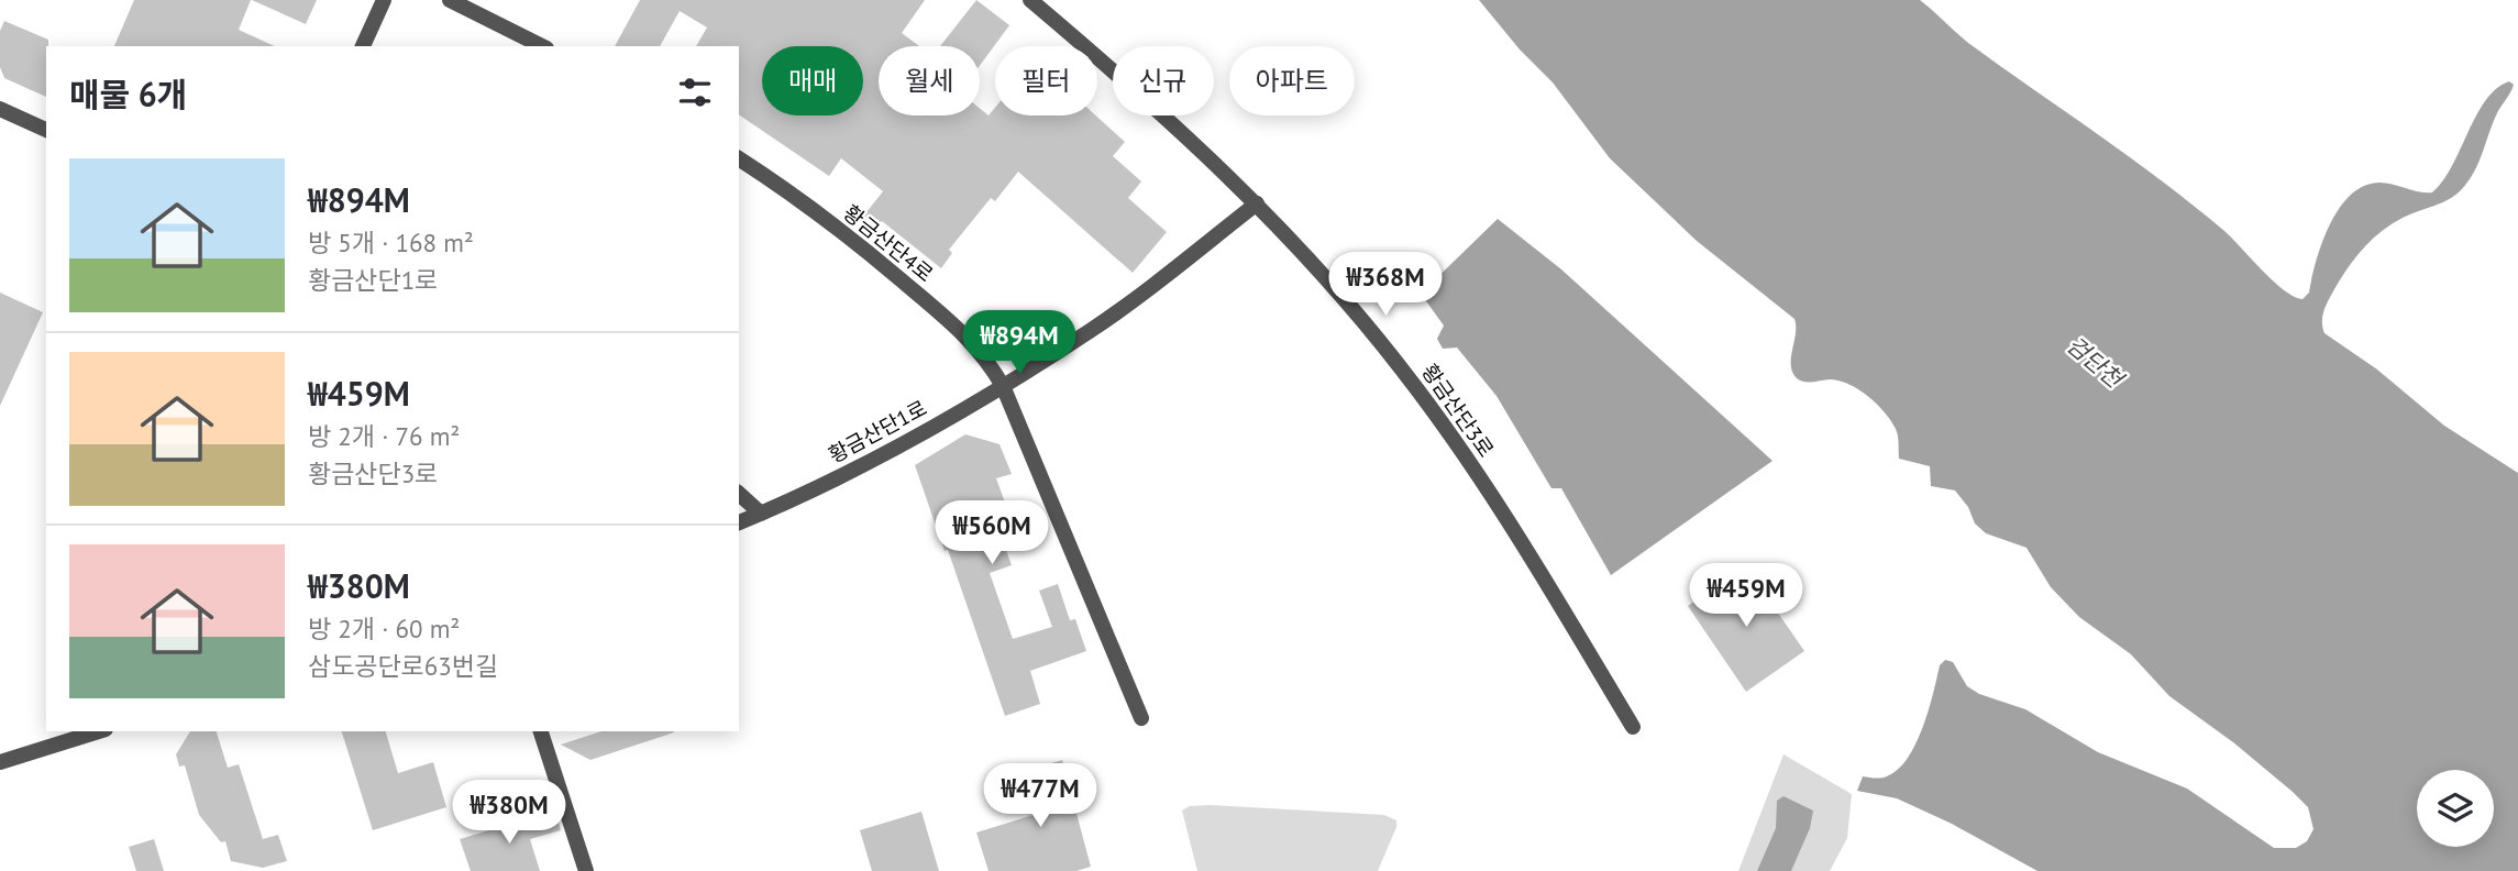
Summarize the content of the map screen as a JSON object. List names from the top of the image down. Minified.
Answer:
{"streets":{"street":["황금산단4로","황금산단3로","황금산단1로"]},"crossings":[["황금산단4로","황금산단1로"],["황금산단3로","황금산단1로"]],"water":["검단천"],"page":{"chip":["매매","월세","필터","신규","아파트"],"heading":"매물 6개","list":[{"name":"₩894M","note":"방 5개 · 168 m² · 황금산단1로"},{"name":"₩459M","note":"방 2개 · 76 m² · 황금산단3로"},{"name":"₩380M","note":"방 2개 · 60 m² · 삼도공단로63번길"}],"price":["₩368M","₩894M","₩560M","₩459M","₩477M","₩380M"]}}
